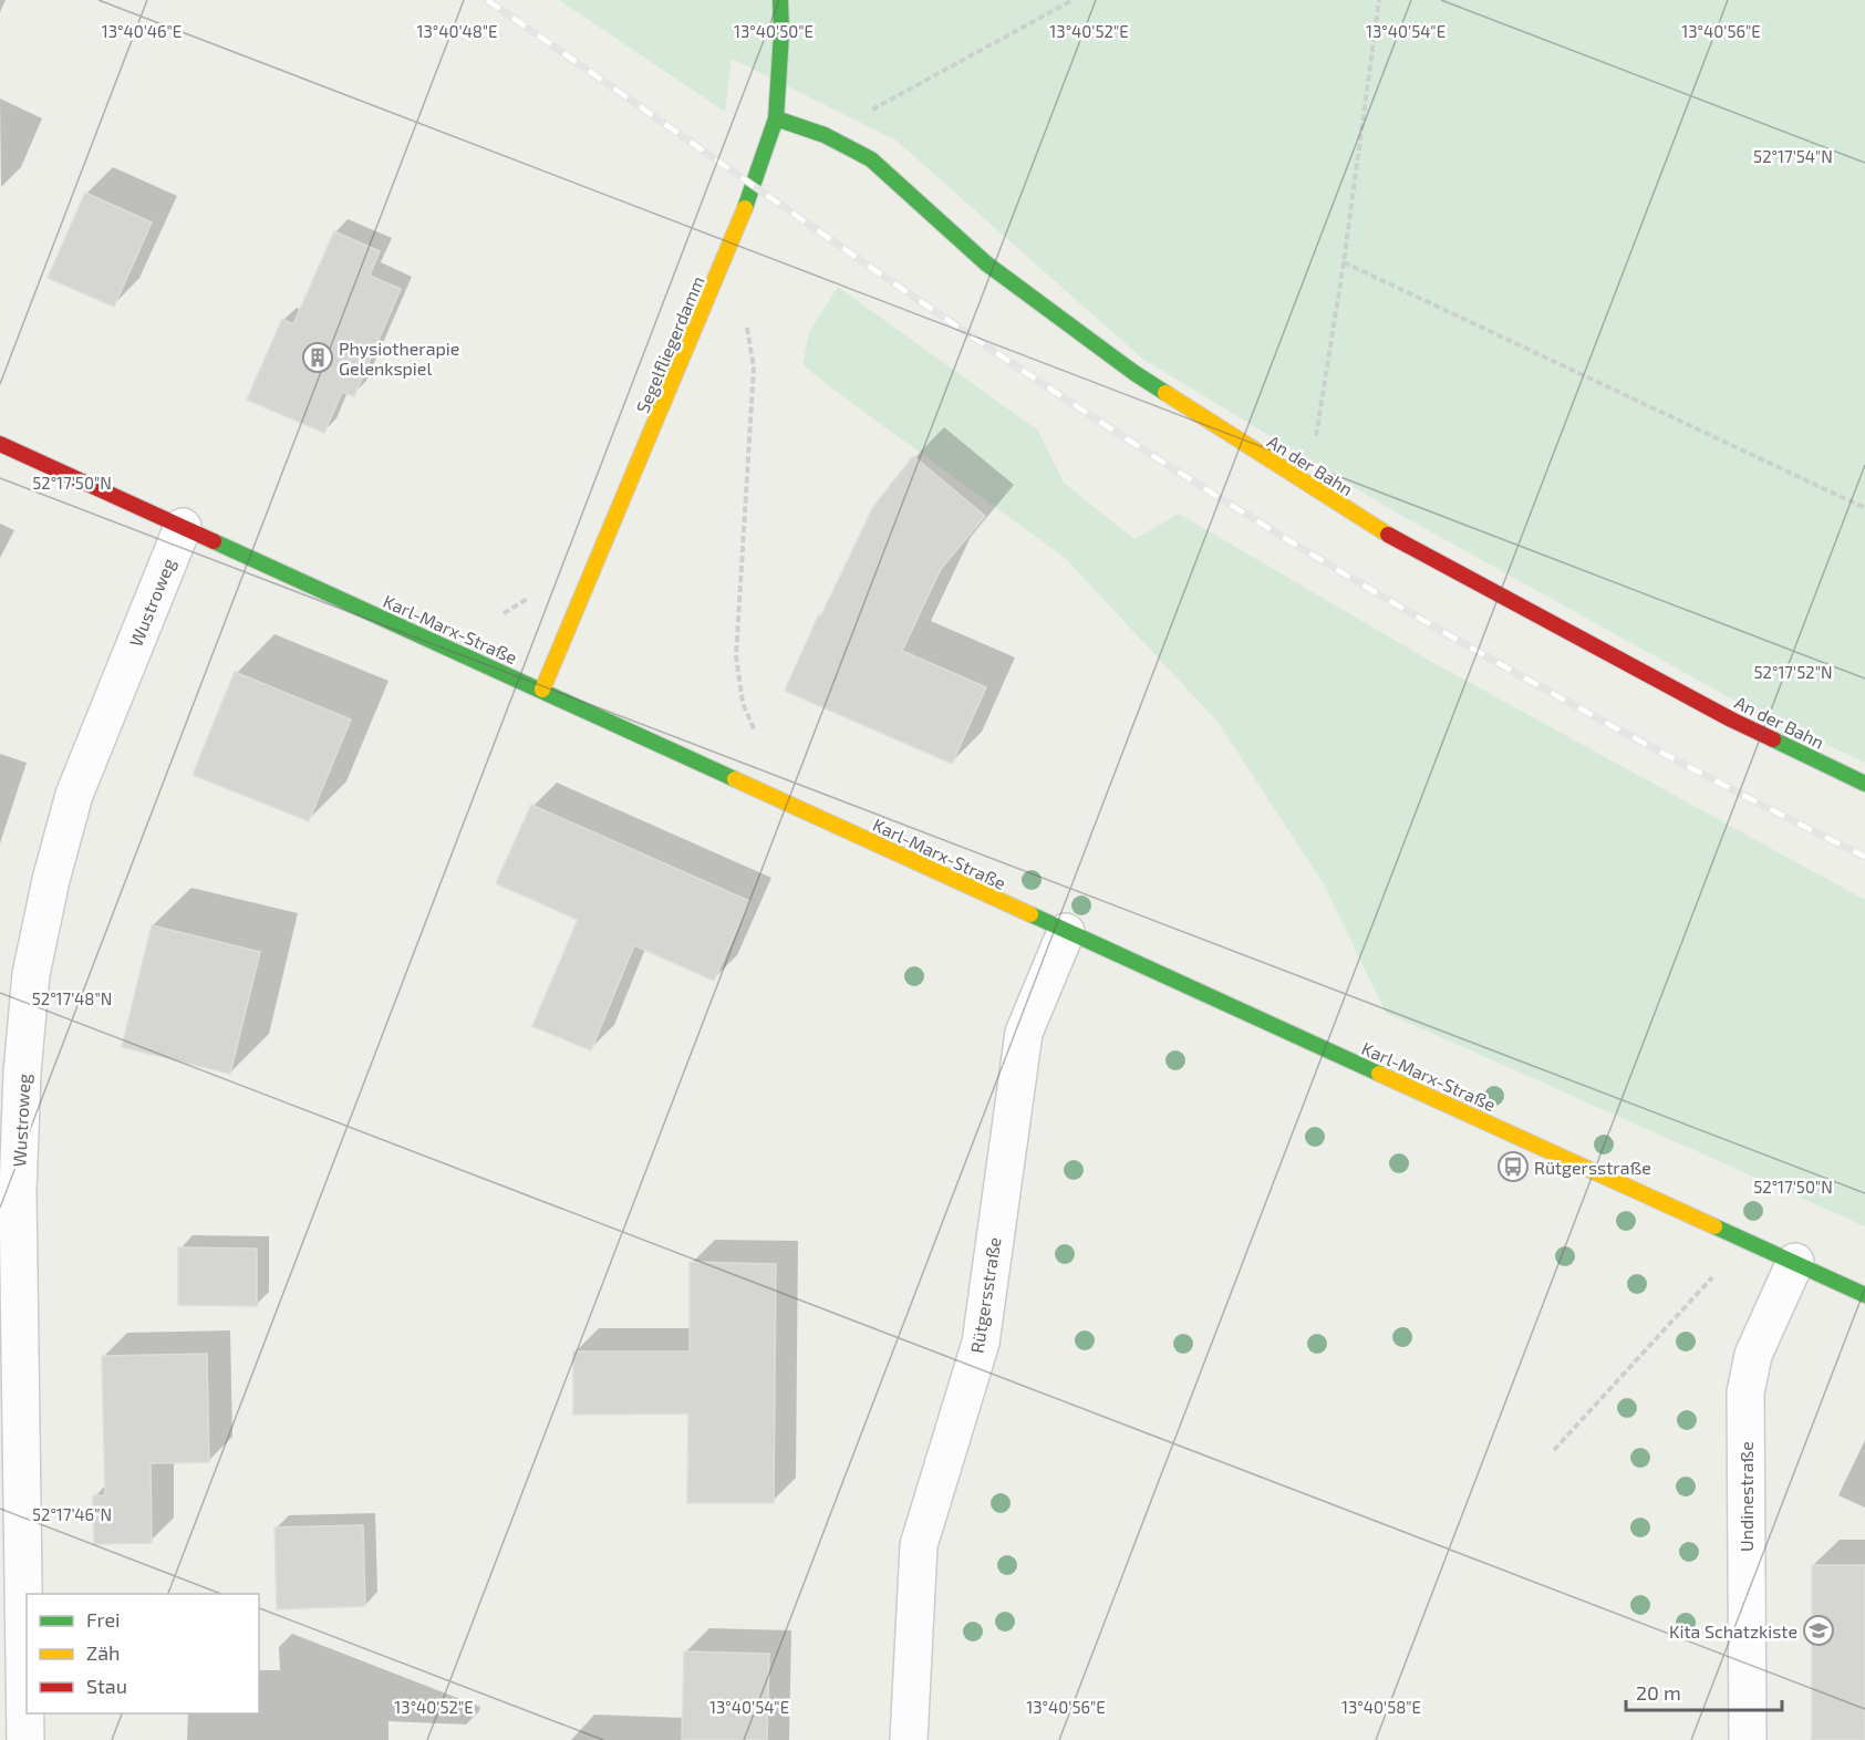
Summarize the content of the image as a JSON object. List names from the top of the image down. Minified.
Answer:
{"streets":{"street":["Segelfliegerdamm","An der Bahn","Wustroweg","Karl-Marx-Straße","Rütgersstraße","Undinestraße"]},"crossings":[["Segelfliegerdamm","An der Bahn"],["Segelfliegerdamm","Karl-Marx-Straße"],["Wustroweg","Karl-Marx-Straße"],["Karl-Marx-Straße","Rütgersstraße"],["Karl-Marx-Straße","Undinestraße"]],"places":{"building":["Physiotherapie Gelenkspiel"],"bus stop":["Rütgersstraße"],"school or university":["Kita Schatzkiste"]},"legend":["Frei","Zäh","Stau"],"scale_bar":"20 m","coordinates":["13°40'50\"E","13°40'52\"E","13°40'56\"E","13°40'46\"E","13°40'48\"E","13°40'54\"E","52°17'54\"N","52°17'50\"N","52°17'52\"N","52°17'48\"N","52°17'46\"N","13°40'58\"E"]}
